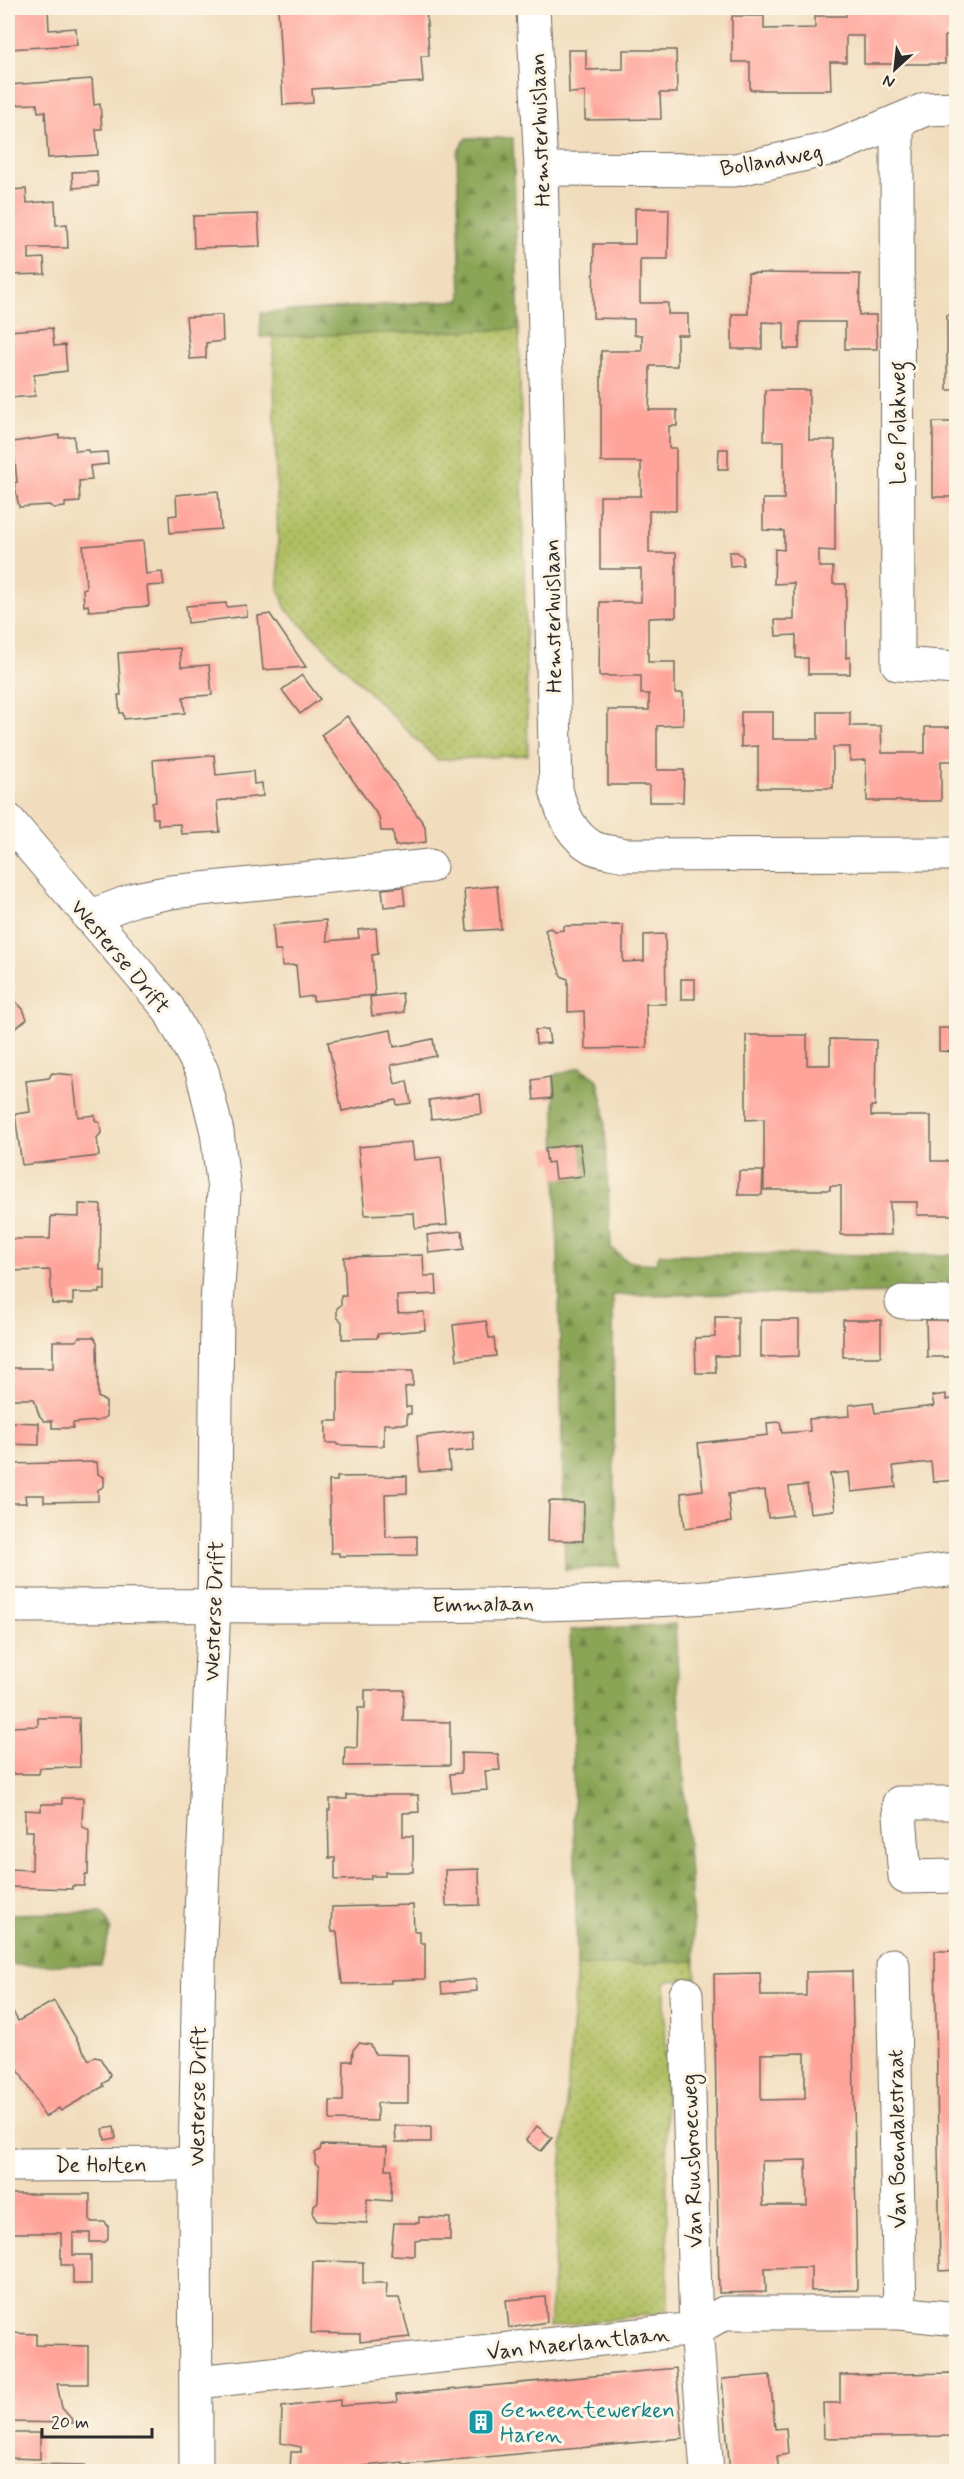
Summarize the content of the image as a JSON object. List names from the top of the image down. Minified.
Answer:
{"streets":{"street":["Hemsterhuislaan","Bollandweg","Leo Polakweg","Westerse Drift","Emmalaan","Van Boendalestraat","Van Ruusbroecweg","De Holten","Van Maerlantlaan"]},"crossings":[["Hemsterhuislaan","Bollandweg"],["Bollandweg","Leo Polakweg"],["Westerse Drift","Emmalaan"],["Westerse Drift","De Holten"],["Westerse Drift","Van Maerlantlaan"],["Van Boendalestraat","Van Maerlantlaan"],["Van Ruusbroecweg","Van Maerlantlaan"]],"places":{"building":["Gemeentewerken Haren"]},"scale_bar":"20 m","north":"bottom left"}
